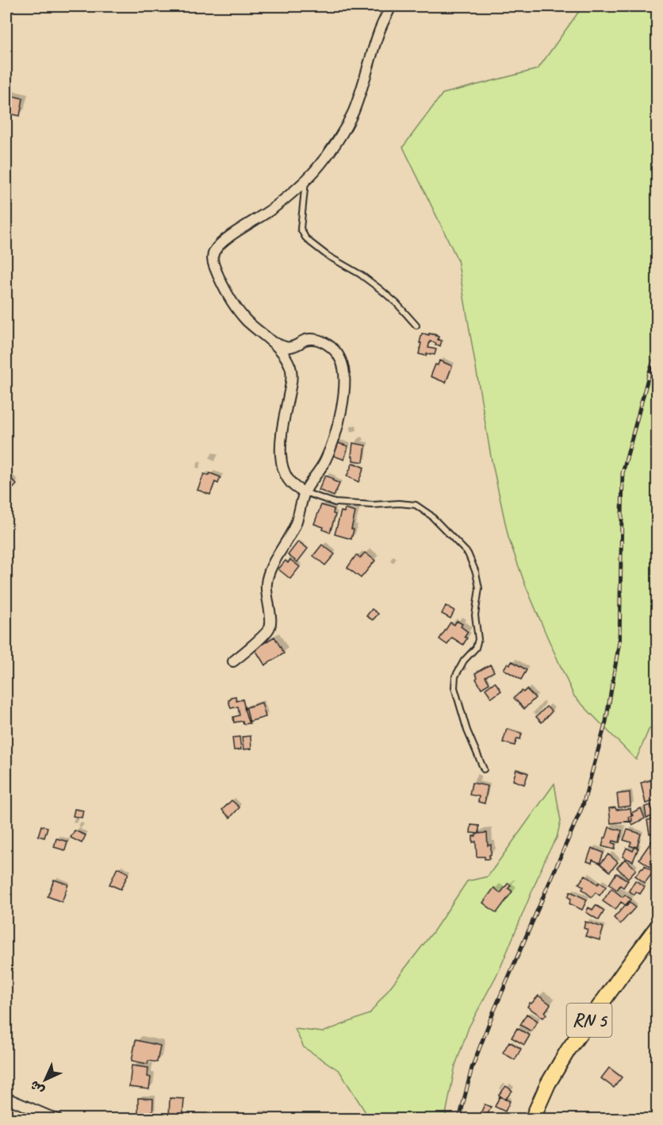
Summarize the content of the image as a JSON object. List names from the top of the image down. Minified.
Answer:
{"streets":{"main road":["RN 5"]},"north":"bottom left"}
